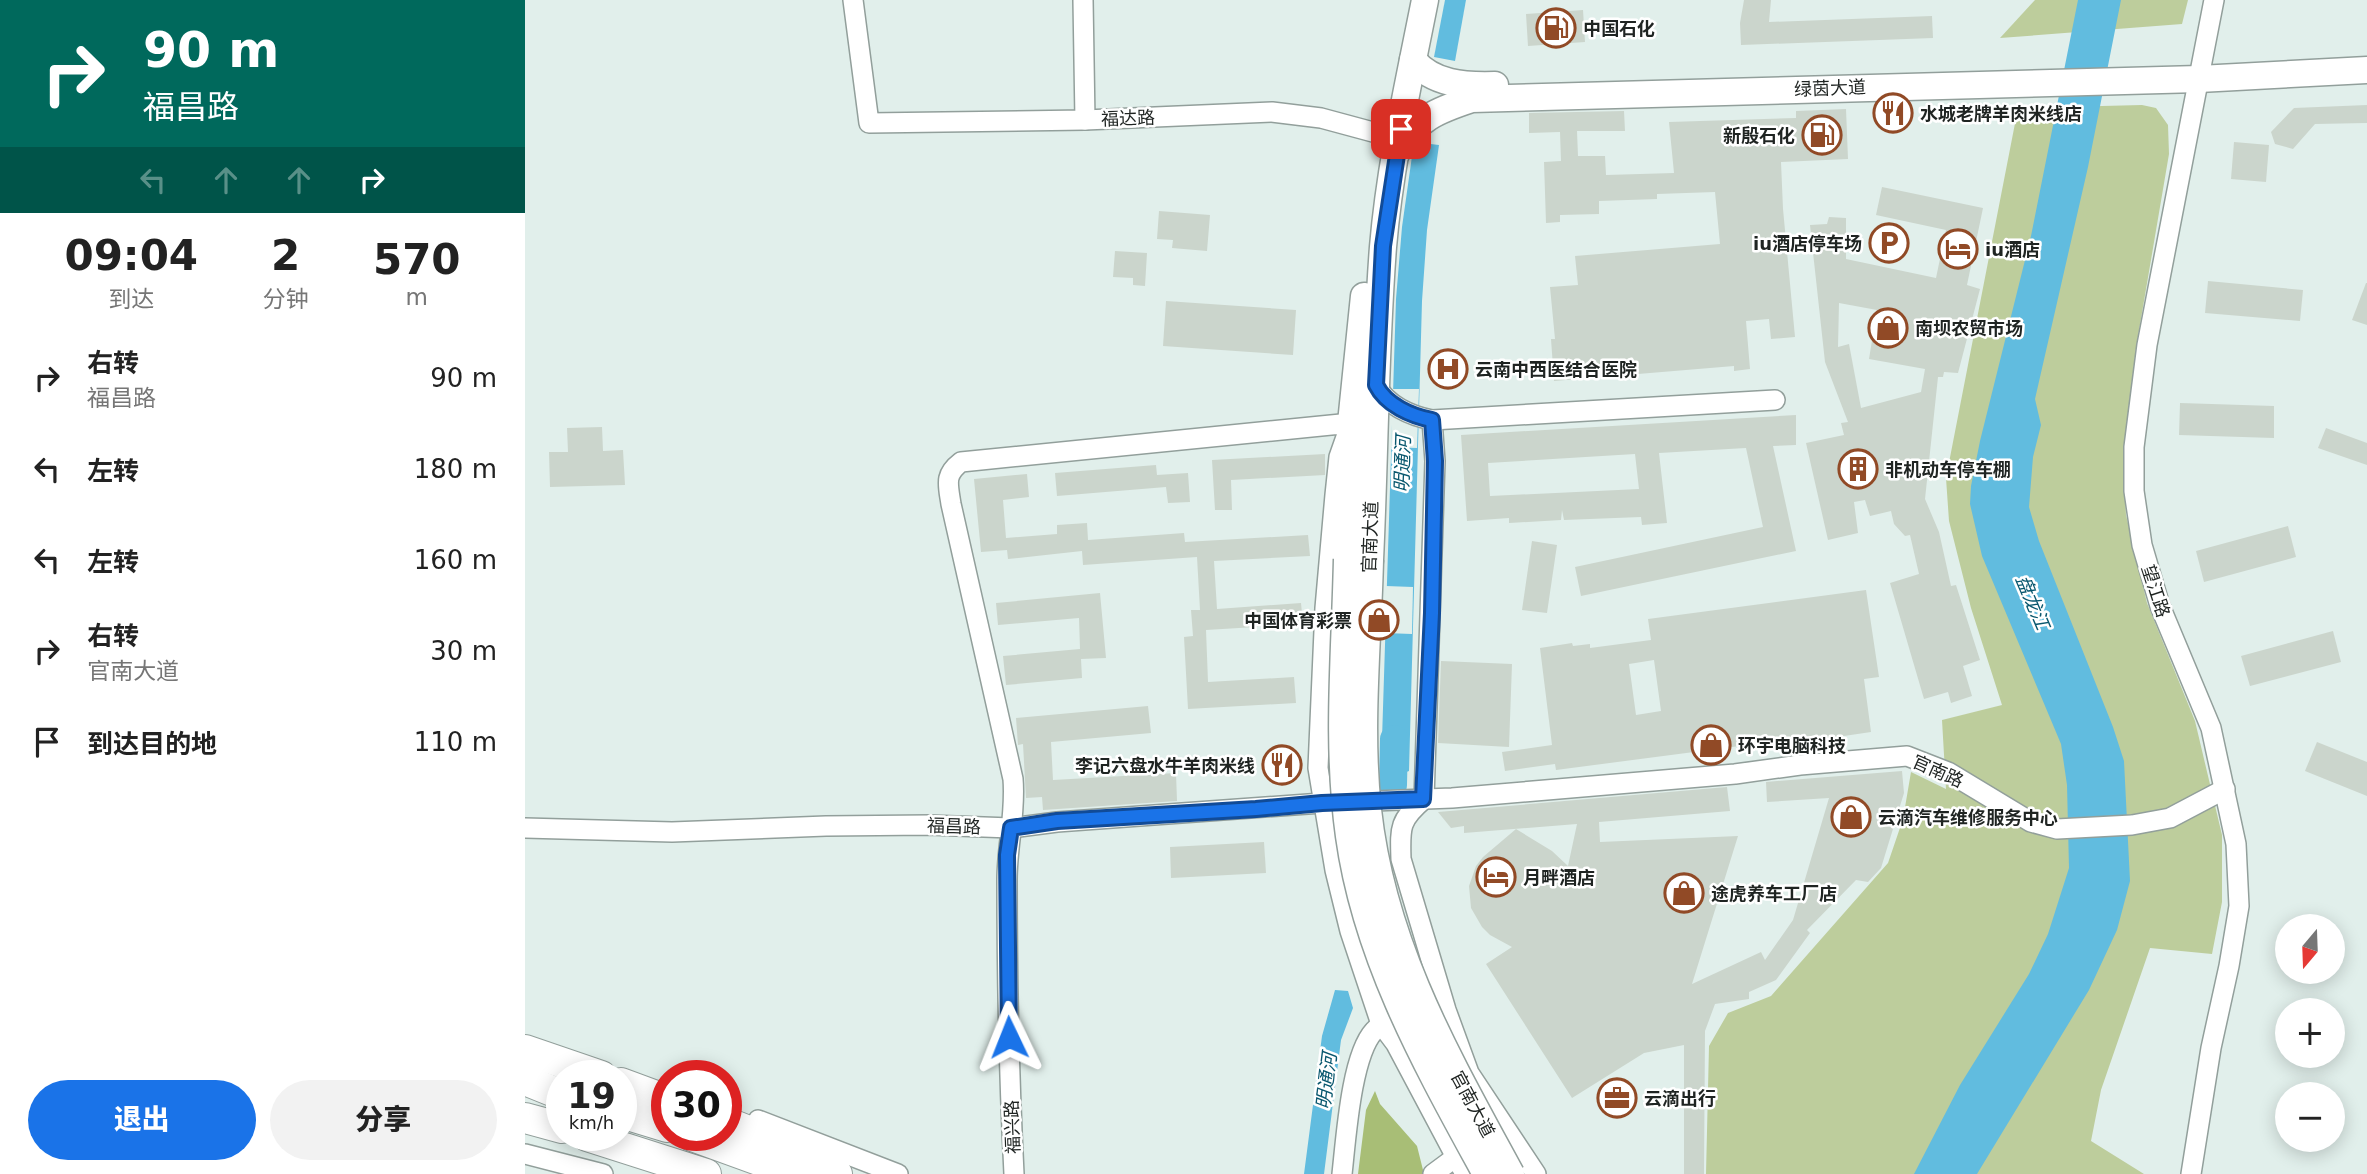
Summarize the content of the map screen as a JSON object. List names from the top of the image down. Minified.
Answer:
{"streets":{"main road":["绿茵大道","官南大道"],"street":["福达路","望江路","官南路","福昌路","福兴路"]},"crossings":[["绿茵大道","福达路"],["绿茵大道","官南大道"],["绿茵大道","望江路"],["福达路","官南大道"],["官南大道","福兴路"],["望江路","官南路"],["官南路","福昌路"],["福昌路","福兴路"]],"water":["明通河","盘龙江"],"places":{"fuel station":["中国石化","新殷石化"],"restaurant":["水城老牌羊肉米线店","李记六盘水牛羊肉米线"],"parking":["iu酒店停车场"],"hotel":["iu酒店","月畔酒店"],"shop":["南坝农贸市场","中国体育彩票","环宇电脑科技","云滴汽车维修服务中心","途虎养车工厂店"],"hospital":["云南中西医结合医院"],"building":["非机动车停车棚"],"office":["云滴出行"]},"north":"bottom","page":{"turn":["90 m","福昌路"],"eta":["09:04","到达","2","分钟","570","m"],"list":[{"name":"右转","note":"福昌路","value":"90 m"},{"name":"左转","value":"180 m"},{"name":"左转","value":"160 m"},{"name":"右转","note":"官南大道","value":"30 m"},{"name":"到达目的地","value":"110 m"}],"map_buttons":["+","−"],"speed":"19 km/h","limit":"30","buttons":["退出","分享"]}}
